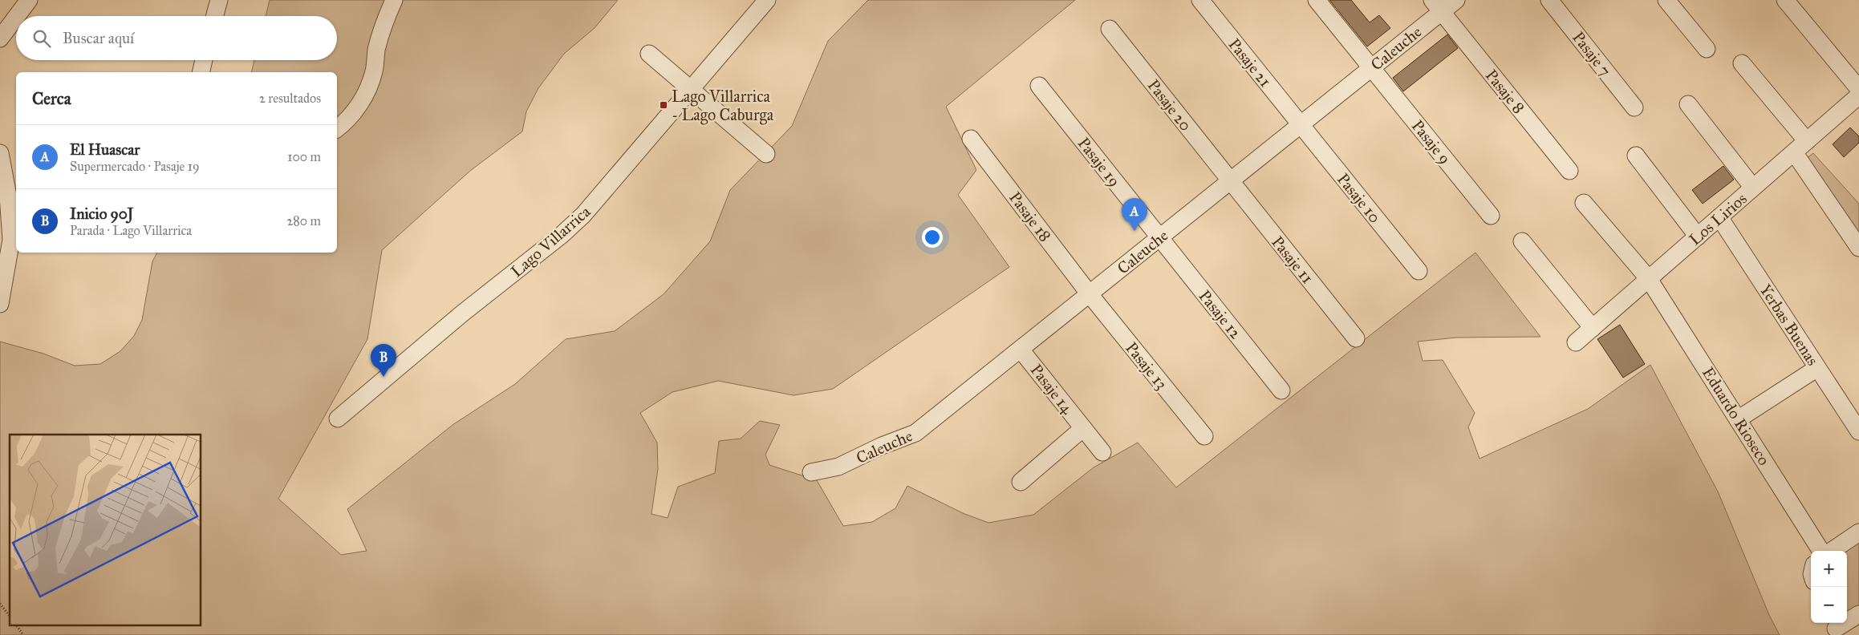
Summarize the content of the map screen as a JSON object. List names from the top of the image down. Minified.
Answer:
{"streets":{"street":["Caleuche","Pasaje 7","Pasaje 21","Pasaje 8","Pasaje 20","Pasaje 9","Pasaje 19","Pasaje 10","Pasaje 18","Los Lirios","Lago Villarrica","Pasaje 11","Pasaje 12","Yerbas Buenas","Pasaje 13","Pasaje 14","Eduardo Rioseco"]},"crossings":[["Caleuche","Pasaje 21"],["Caleuche","Pasaje 8"],["Caleuche","Pasaje 20"],["Caleuche","Pasaje 9"],["Caleuche","Pasaje 19"],["Caleuche","Pasaje 10"],["Caleuche","Pasaje 18"],["Caleuche","Pasaje 11"],["Caleuche","Pasaje 12"],["Caleuche","Pasaje 13"],["Caleuche","Pasaje 14"],["Pasaje 21","Pasaje 10"],["Pasaje 20","Pasaje 11"],["Pasaje 19","Pasaje 12"],["Pasaje 18","Pasaje 13"],["Los Lirios","Yerbas Buenas"],["Los Lirios","Eduardo Rioseco"]],"places":{"transit":["Lago Villarrica - Lago Caburga"]},"page":{"search":"Buscar aquí","heading":["Cerca","2 resultados"],"list":[{"mark":"A","name":"El Huascar","note":"Supermercado · Pasaje 19","value":"100 m"},{"mark":"B","name":"Inicio 90J","note":"Parada · Lago Villarrica","value":"280 m"}],"pins":["A","B"],"map_buttons":["+","−"]}}
